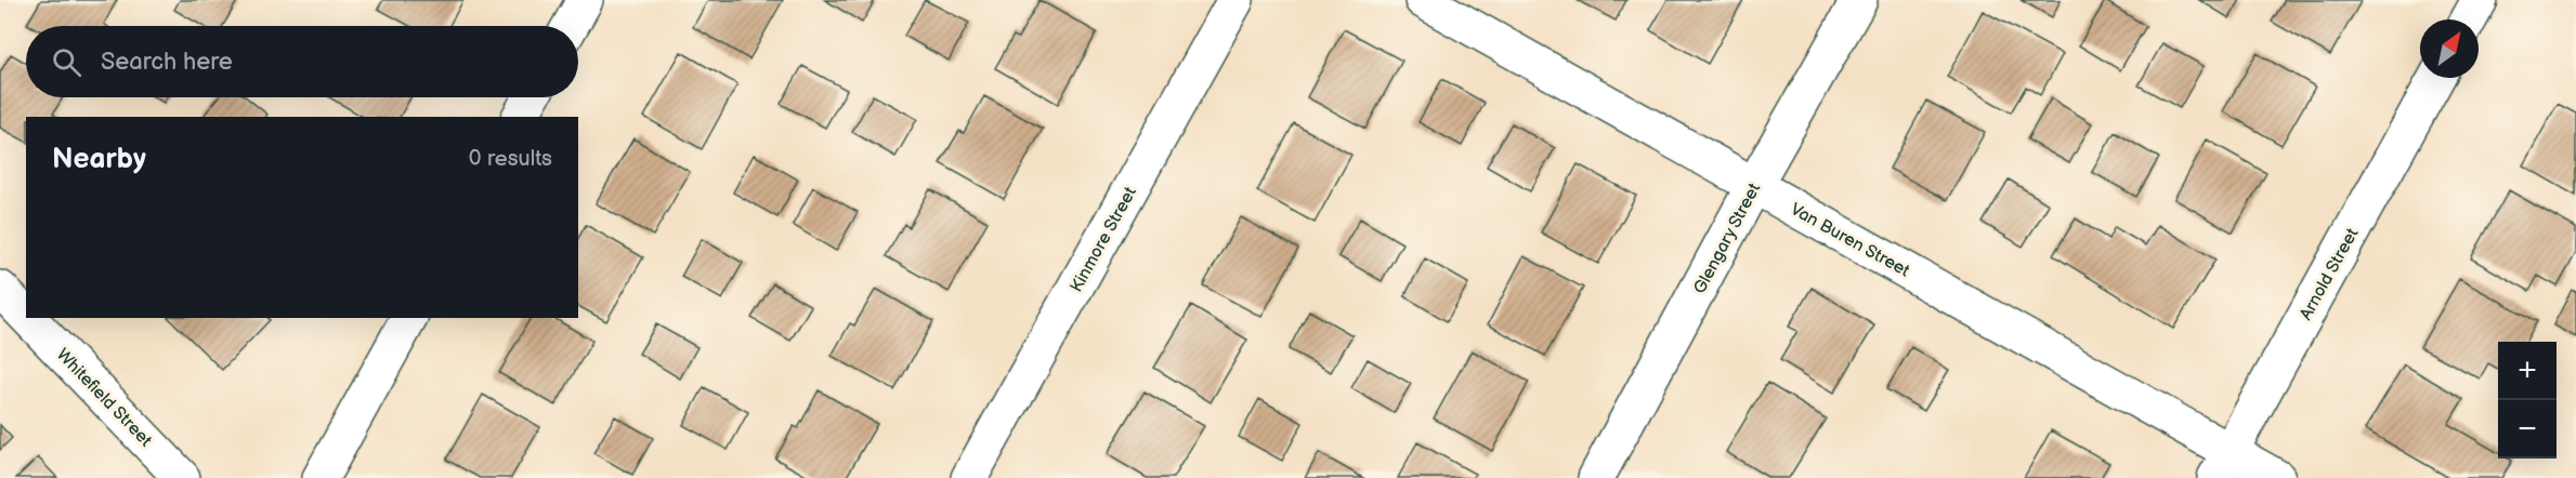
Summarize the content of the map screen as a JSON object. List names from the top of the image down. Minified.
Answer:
{"streets":{"street":["Glengary Street","Kinmore Street","Van Buren Street","Arnold Street","Whitefield Street"]},"crossings":[["Glengary Street","Van Buren Street"],["Van Buren Street","Arnold Street"]],"north":"top right","page":{"search":"Search here","heading":["Nearby","0 results"],"map_buttons":["+","−"]}}
